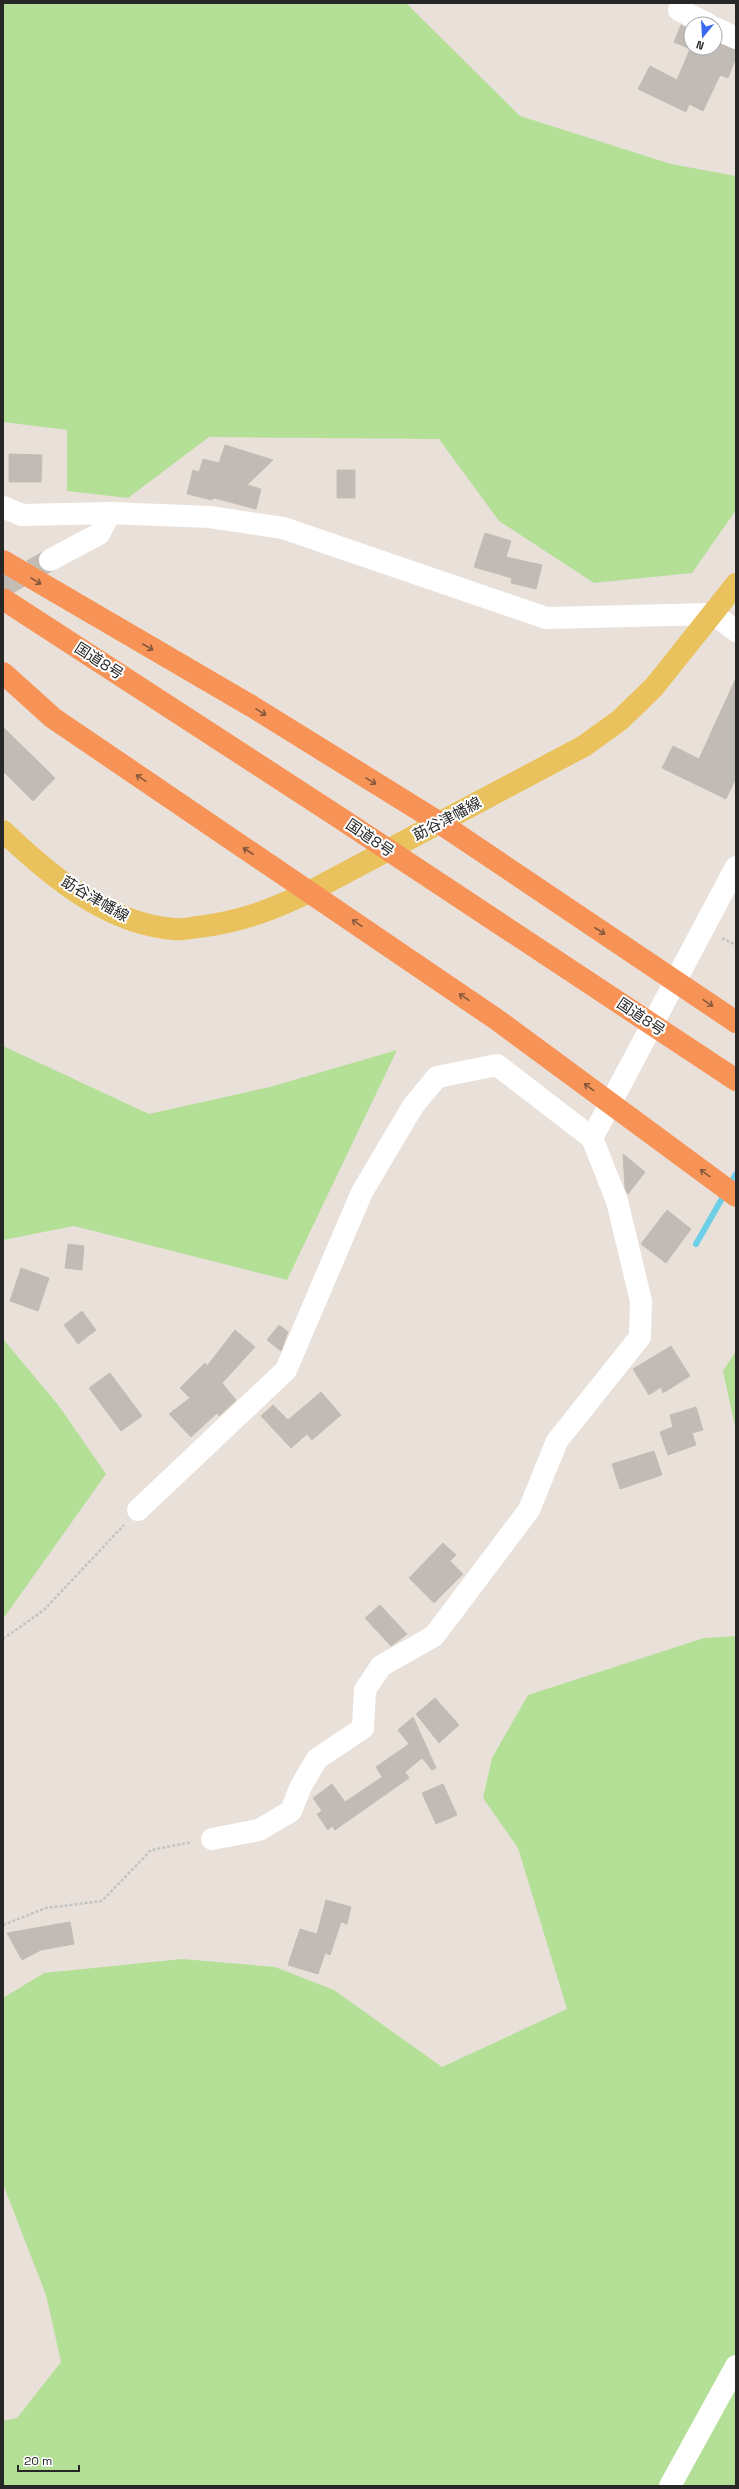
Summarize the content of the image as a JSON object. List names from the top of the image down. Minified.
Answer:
{"streets":{"highway":["国道8号"],"main road":["莇谷津幡線"]},"scale_bar":"20 m","north":"bottom"}
